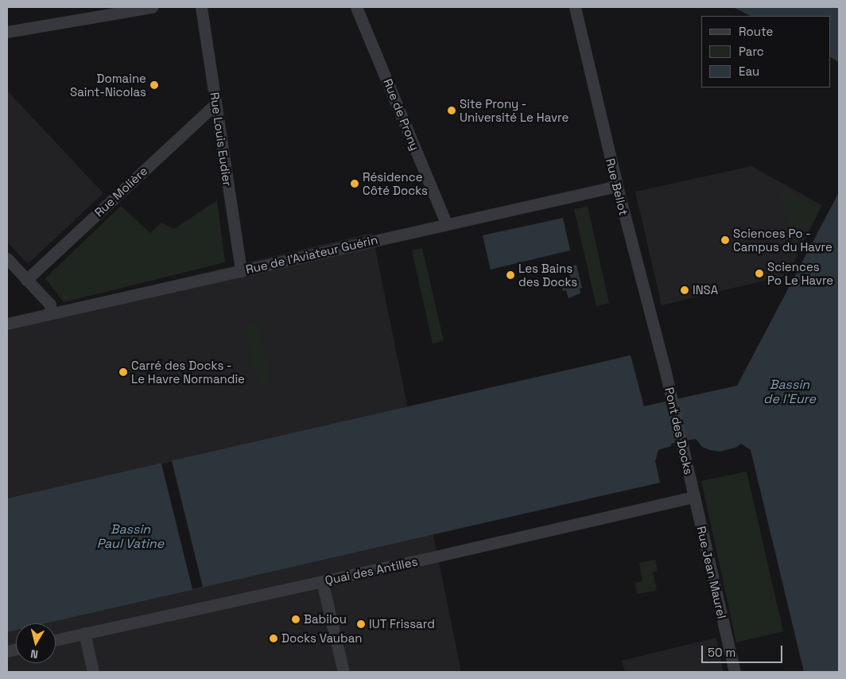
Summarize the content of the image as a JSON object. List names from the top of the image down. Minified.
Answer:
{"streets":{"street":["Rue de Prony","Rue Louis Eudier","Rue Bellot","Rue Molière","Rue de l'Aviateur Guérin","Pont des Docks","Quai des Antilles","Rue Jean Maurel"]},"crossings":[["Rue de Prony","Rue de l'Aviateur Guérin"],["Rue Louis Eudier","Rue Molière"],["Rue Louis Eudier","Rue de l'Aviateur Guérin"],["Rue Bellot","Rue de l'Aviateur Guérin"],["Rue Bellot","Pont des Docks"],["Pont des Docks","Quai des Antilles"],["Pont des Docks","Rue Jean Maurel"],["Quai des Antilles","Rue Jean Maurel"]],"water":["Bassin de l'Eure","Bassin Paul Vatine"],"places":["Domaine Saint-Nicolas","Site Prony - Université Le Havre","Résidence Côté Docks","Sciences Po - Campus du Havre","Sciences Po Le Havre","Les Bains des Docks","INSA","Carré des Docks - Le Havre Normandie","Babilou","IUT Frissard","Docks Vauban"],"legend":["Route","Parc","Eau"],"scale_bar":"50 m","north":"bottom"}
